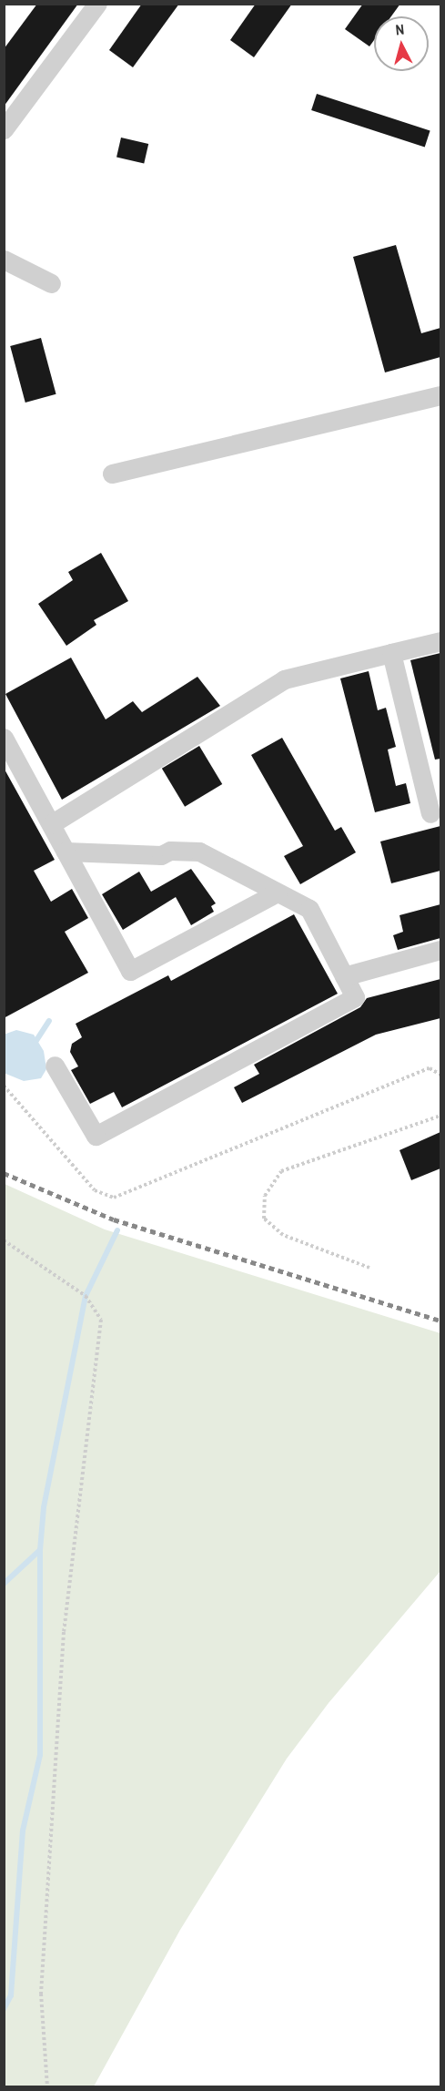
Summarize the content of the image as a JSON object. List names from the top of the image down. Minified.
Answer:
{"north":"top"}
